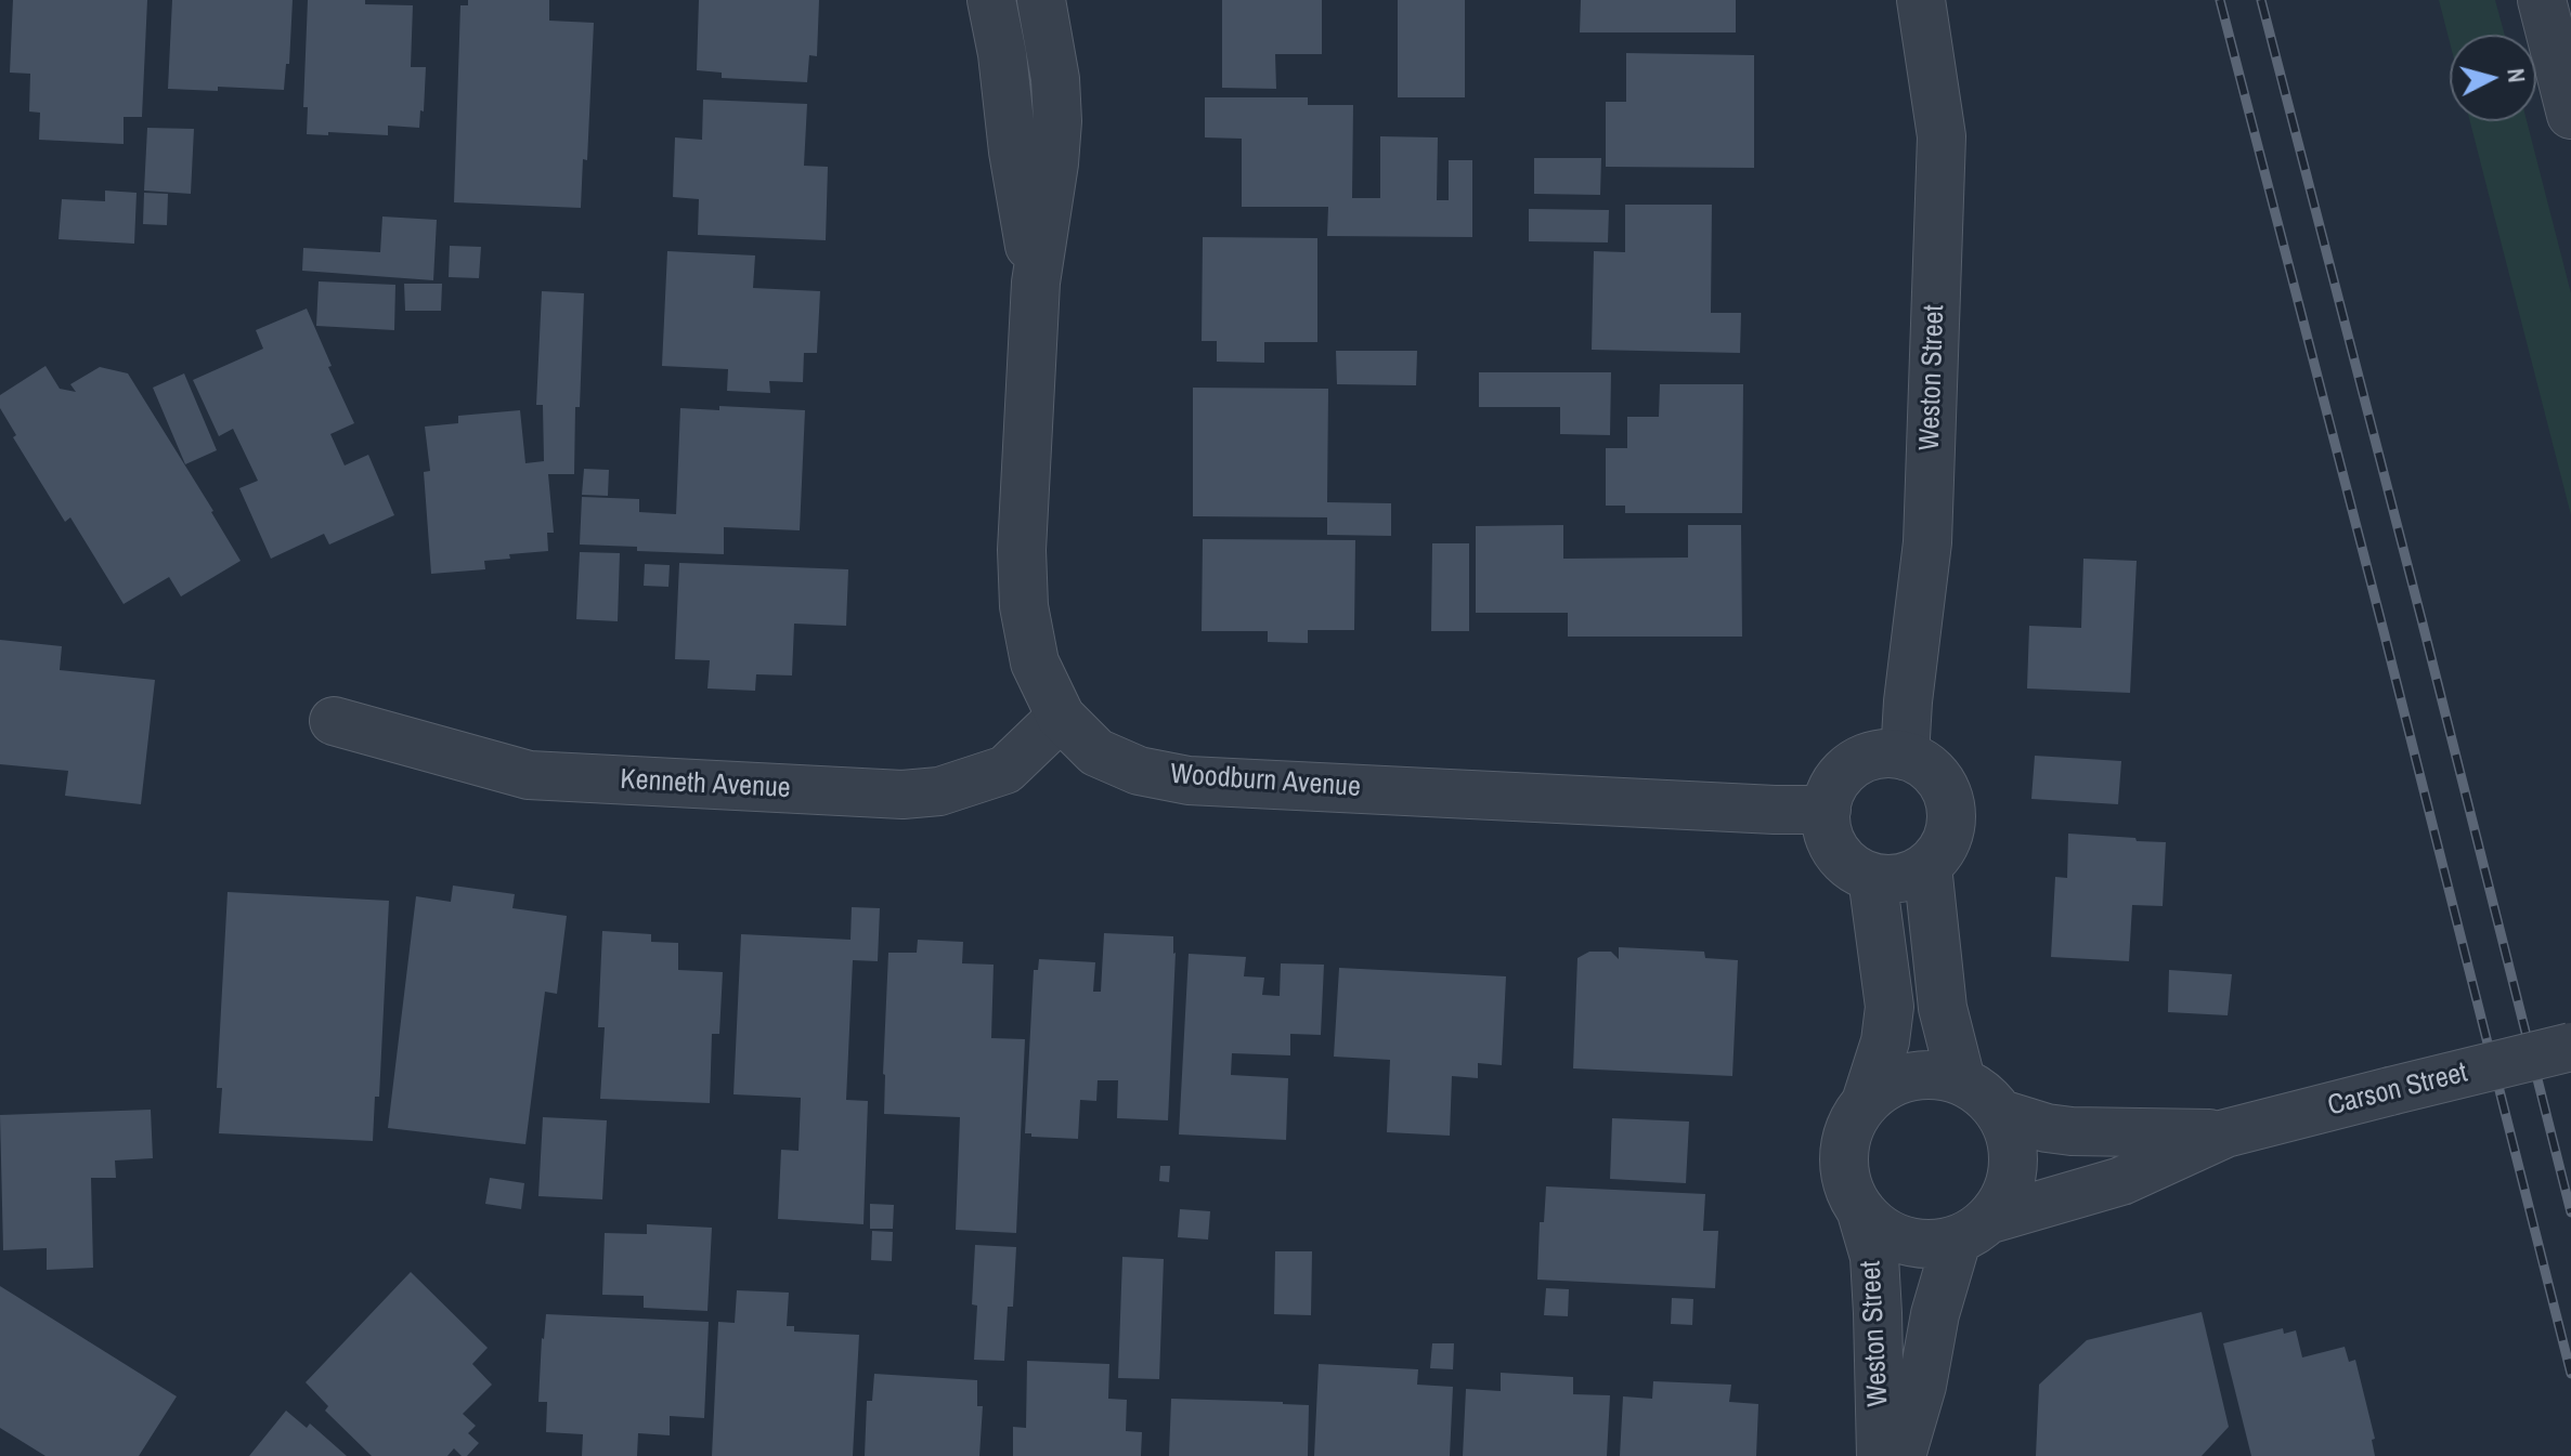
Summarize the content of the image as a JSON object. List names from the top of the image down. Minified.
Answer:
{"streets":{"street":["Weston Street","Woodburn Avenue","Kenneth Avenue","Carson Street"]},"crossings":[["Weston Street","Woodburn Avenue"],["Weston Street","Carson Street"],["Woodburn Avenue","Kenneth Avenue"]],"north":"right"}
